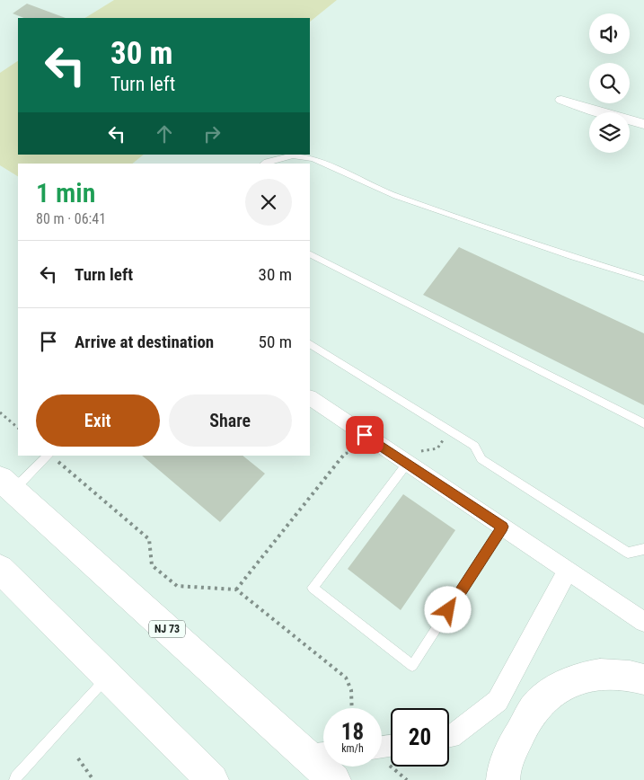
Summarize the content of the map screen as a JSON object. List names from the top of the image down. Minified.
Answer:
{"streets":{"highway":["NJ 73"]},"page":{"turn":["30 m","Turn left"],"heading":["1 min","80 m · 06:41"],"list":[{"name":"Turn left","value":"30 m"},{"name":"Arrive at destination","value":"50 m"}],"buttons":["Exit","Share"],"speed":"18 km/h","limit":"20"}}
